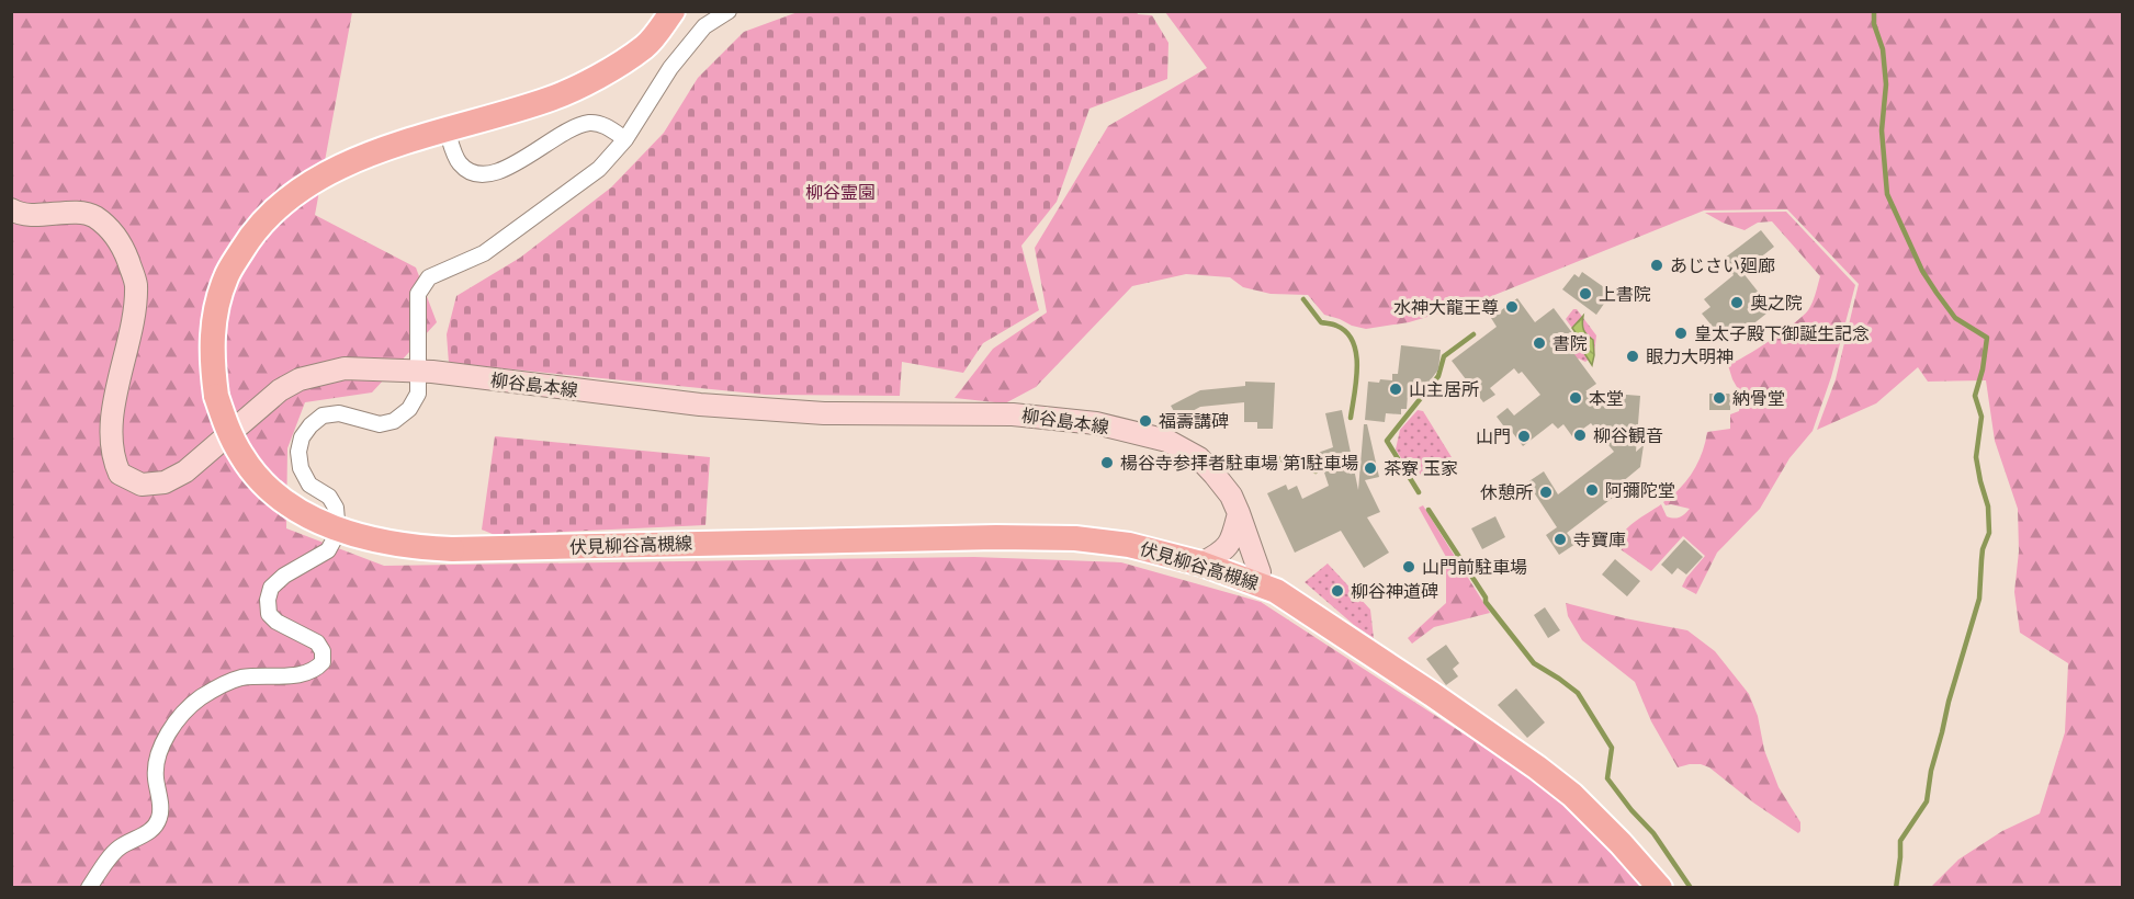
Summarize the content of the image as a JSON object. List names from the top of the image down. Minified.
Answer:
{"streets":{"main road":["柳谷島本線","伏見柳谷高槻線"]},"crossings":[["柳谷島本線","伏見柳谷高槻線"]],"parks":["柳谷霊園"],"places":["あじさい廻廊","上書院","奥之院","水神大龍王尊","皇太子殿下御誕生記念","書院","眼力大明神","山主居所","本堂","納骨堂","福壽講碑","柳谷観音","山門","楊谷寺参拝者駐車場 第1駐車場","茶寮 玉家","阿彌陀堂","休憩所","寺寶庫","山門前駐車場","柳谷神道碑"]}
